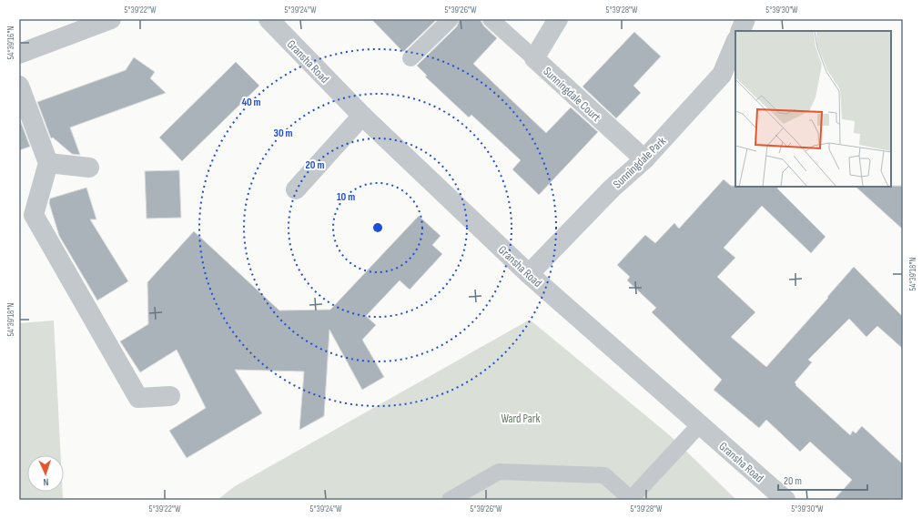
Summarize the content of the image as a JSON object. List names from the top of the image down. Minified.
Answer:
{"streets":{"street":["Gransha Road","Sunningdale Court","Sunningdale Park"]},"crossings":[["Gransha Road","Sunningdale Park"],["Sunningdale Court","Sunningdale Park"]],"parks":["Ward Park"],"scale_bar":"20 m","north":"bottom","coordinates":["5°39'22\"W","5°39'24\"W","5°39'26\"W","5°39'28\"W","5°39'30\"W","54°39'16\"N","54°39'18\"N"],"rings":["40 m","30 m","20 m","10 m"]}
